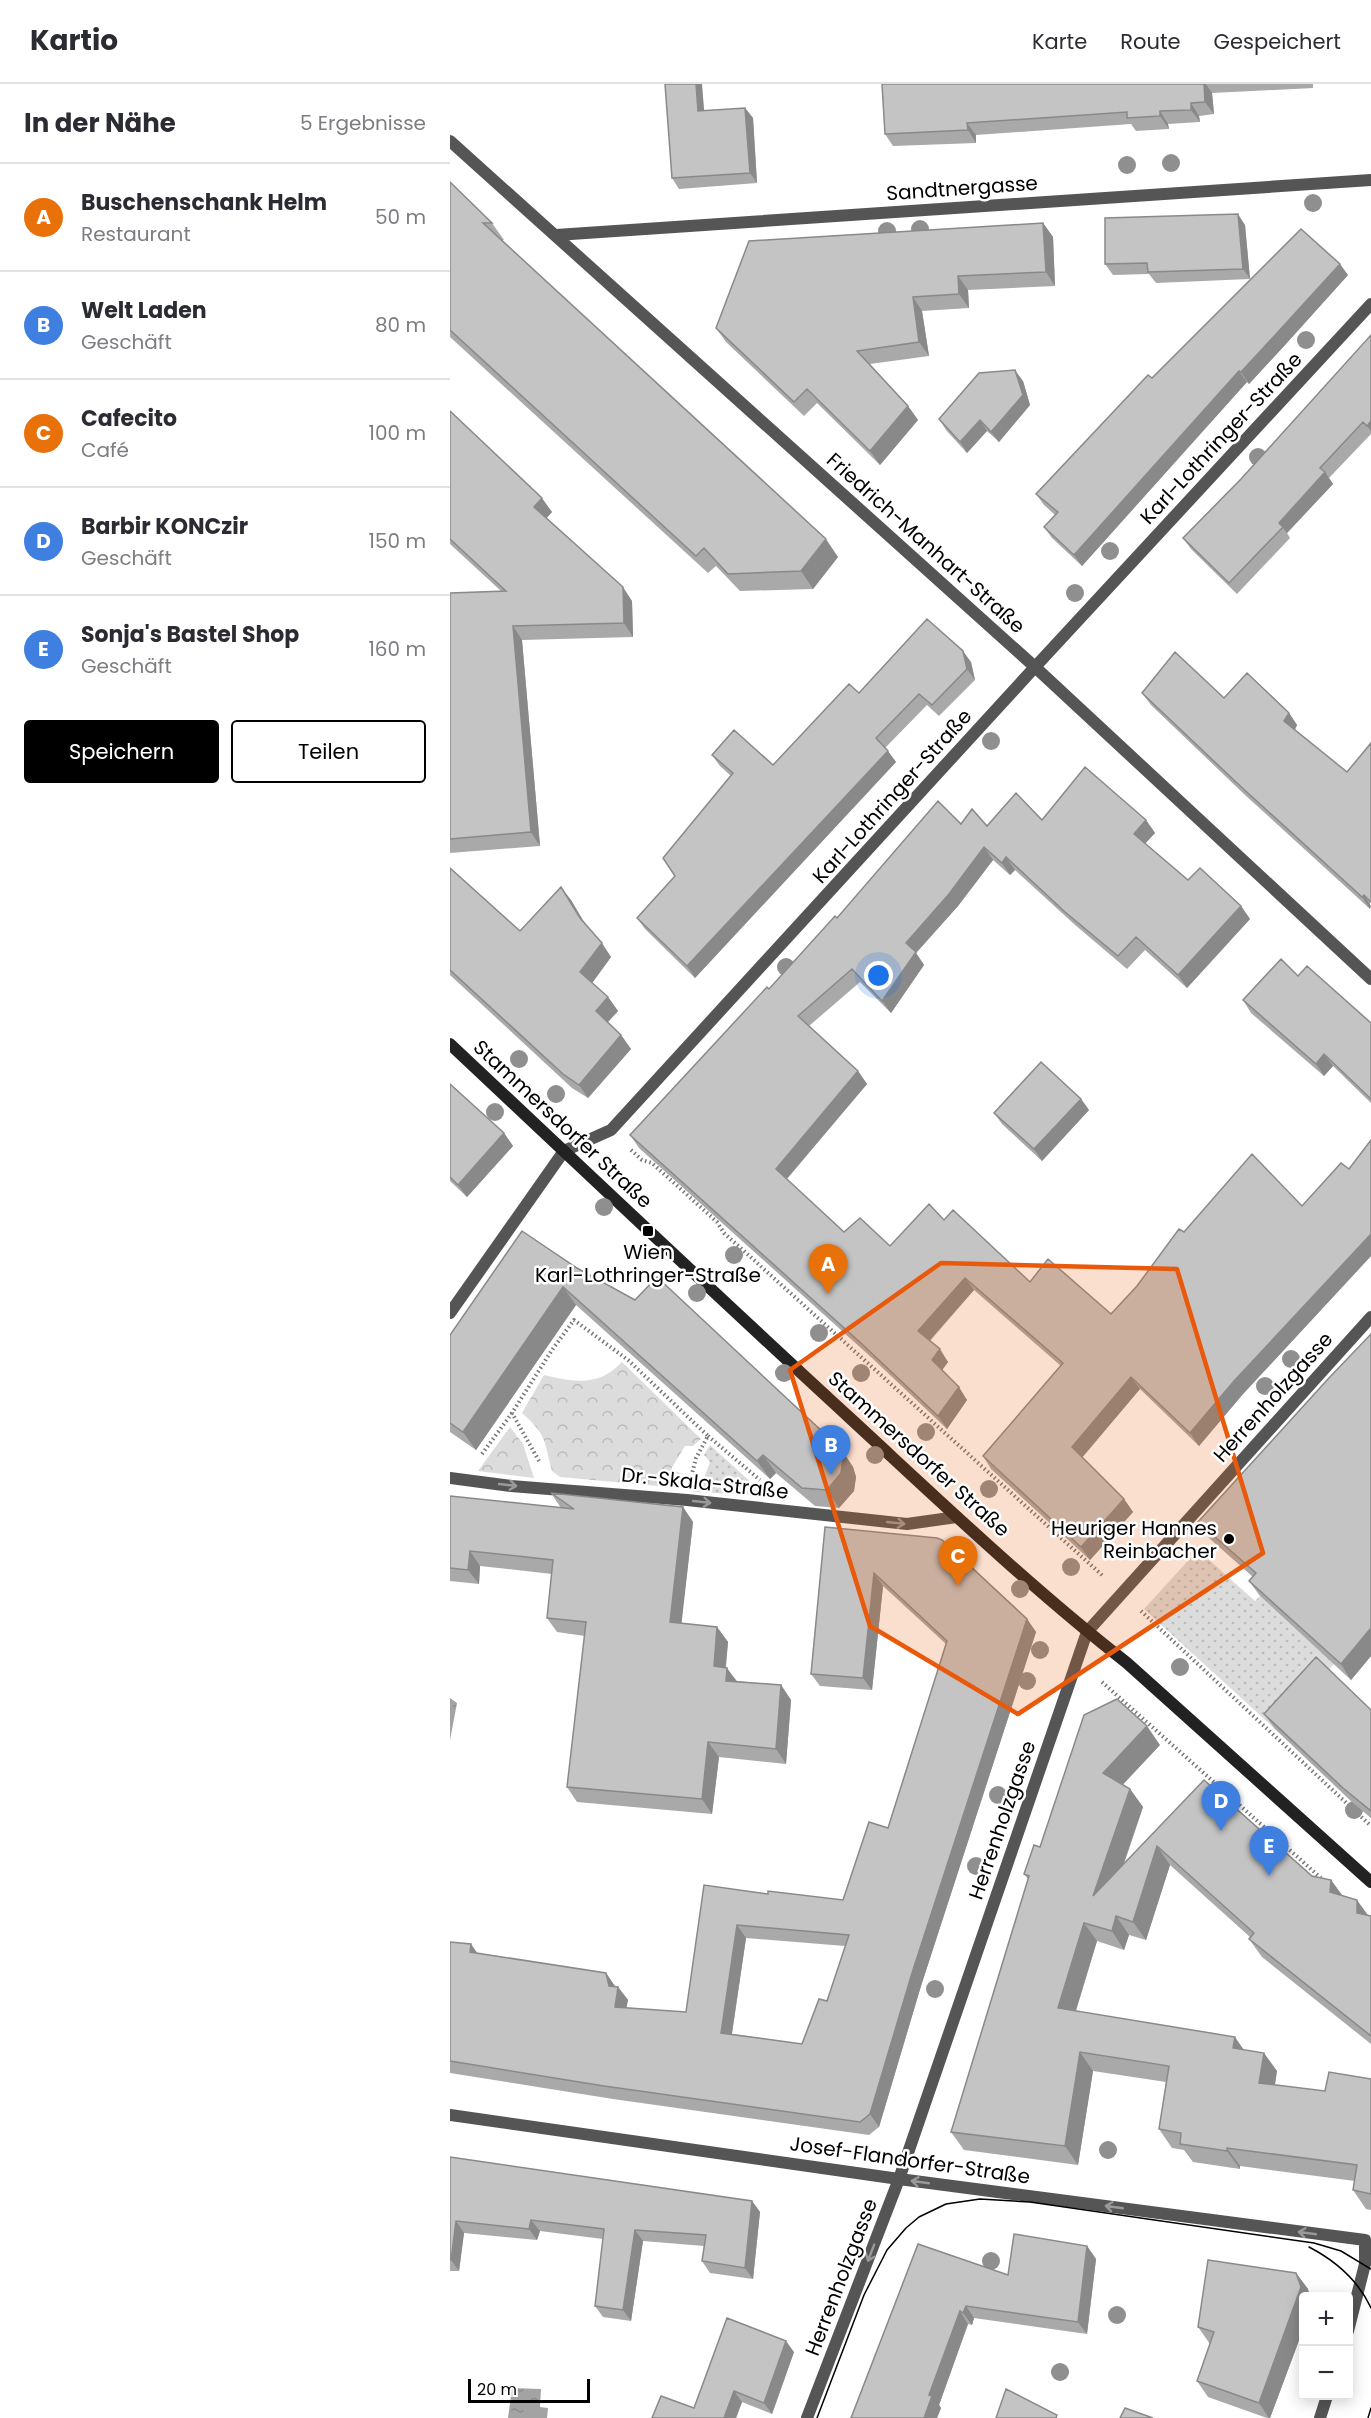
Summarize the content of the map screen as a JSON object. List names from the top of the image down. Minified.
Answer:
{"streets":{"main road":["Stammersdorfer Straße"],"street":["Sandtnergasse","Karl-Lothringer-Straße","Friedrich-Manhart-Straße","Herrenholzgasse","Dr.-Skala-Straße","Josef-Flandorfer-Straße"]},"crossings":[["Sandtnergasse","Friedrich-Manhart-Straße"],["Karl-Lothringer-Straße","Friedrich-Manhart-Straße"],["Karl-Lothringer-Straße","Stammersdorfer Straße"],["Stammersdorfer Straße","Herrenholzgasse"],["Stammersdorfer Straße","Dr.-Skala-Straße"],["Herrenholzgasse","Josef-Flandorfer-Straße"]],"one_way":["Dr.-Skala-Straße","Josef-Flandorfer-Straße"],"places":{"transit":["Wien Karl-Lothringer-Straße"],"other":["Heuriger Hannes Reinbacher"]},"scale_bar":"20 m","page":{"header":"Kartio","nav":["Karte","Route","Gespeichert"],"heading":["In der Nähe","5 Ergebnisse"],"list":[{"mark":"A","name":"Buschenschank Helm","note":"Restaurant","value":"50 m"},{"mark":"B","name":"Welt Laden","note":"Geschäft","value":"80 m"},{"mark":"C","name":"Cafecito","note":"Café","value":"100 m"},{"mark":"D","name":"Barbir KONCzir","note":"Geschäft","value":"150 m"},{"mark":"E","name":"Sonja's Bastel Shop","note":"Geschäft","value":"160 m"}],"buttons":["Speichern","Teilen"],"pins":["A","B","C","D","E"],"map_buttons":["+","−"],"scale":"20 m"}}
